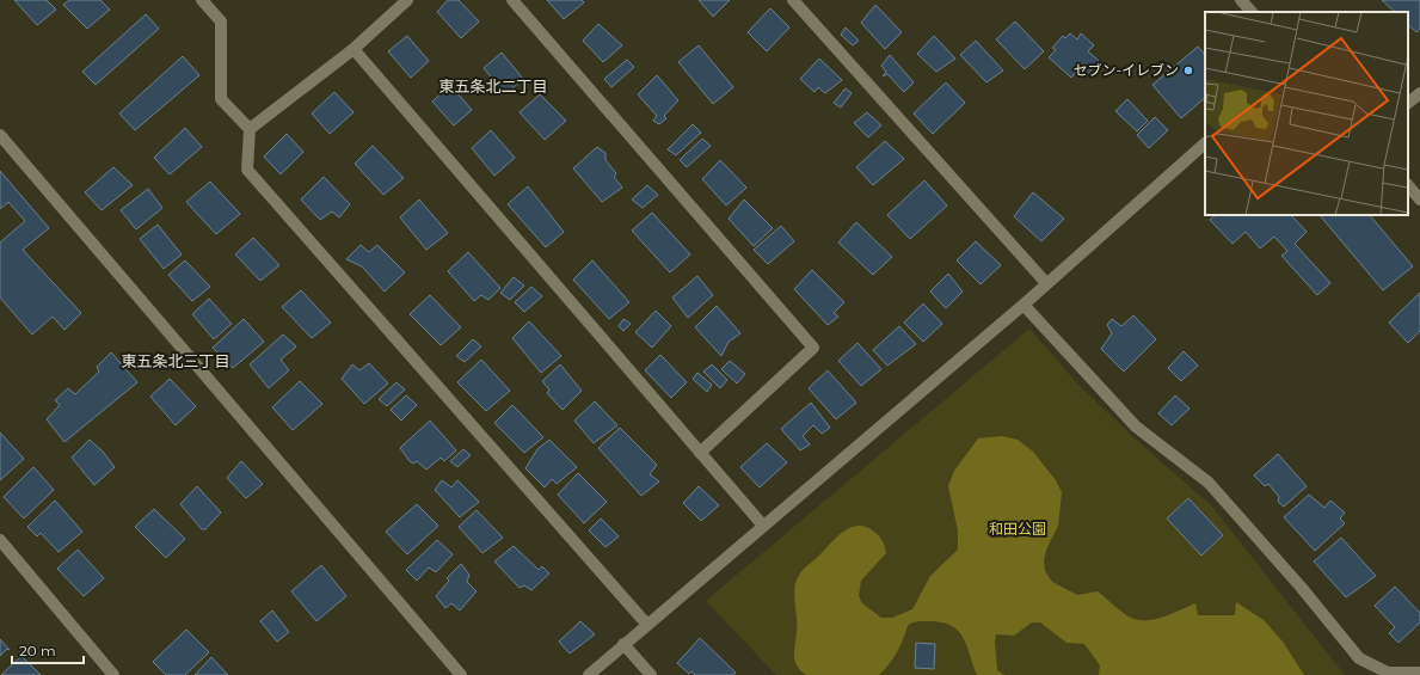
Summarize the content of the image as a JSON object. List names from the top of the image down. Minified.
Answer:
{"districts":["東五条北二丁目","東五条北三丁目"],"parks":["和田公園"],"places":["セブン-イレブン"],"scale_bar":"20 m"}
